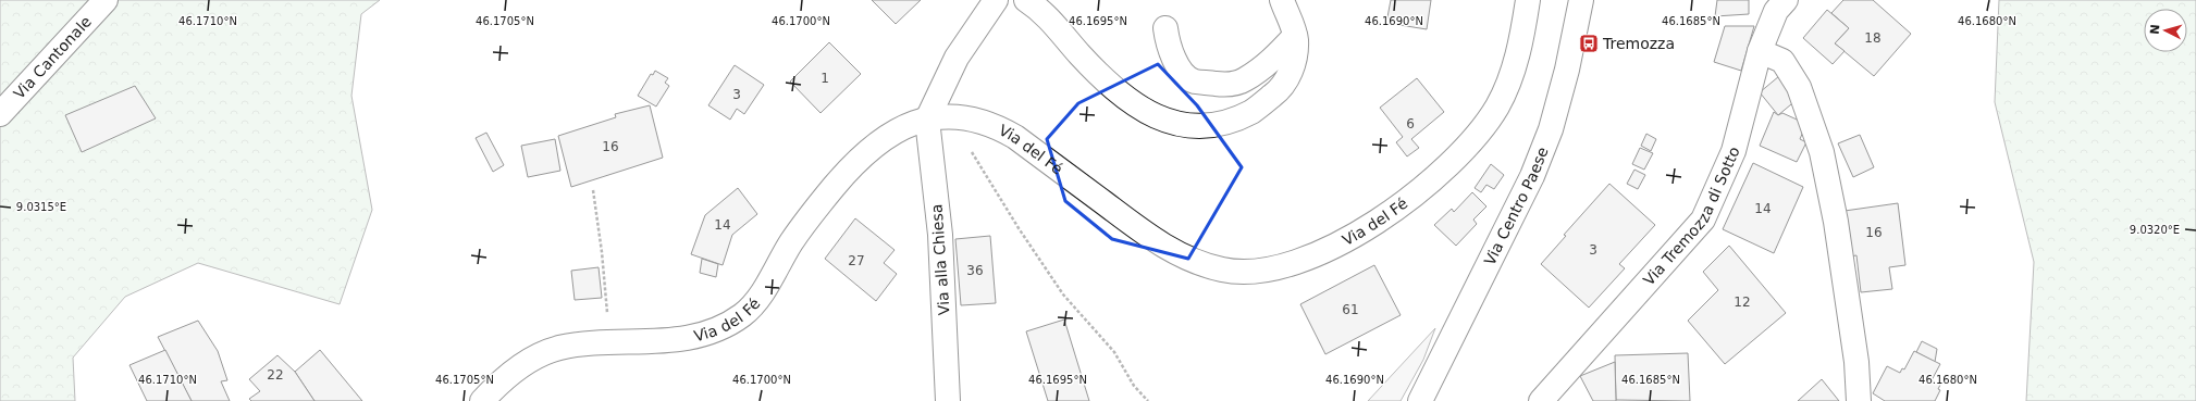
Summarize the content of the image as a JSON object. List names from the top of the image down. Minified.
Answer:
{"streets":{"street":["Via Cantonale","Via del Fé","Via Centro Paese","Via Tremozza di Sotto","Via alla Chiesa"]},"crossings":[["Via del Fé","Via alla Chiesa"]],"places":{"bus stop":["Tremozza"]},"house_numbers":["18","1","3","6","16","14","14","16","3","27","36","12","61","22"],"north":"left","coordinates":["46.1710°N","46.1705°N","46.1700°N","46.1695°N","46.1690°N","46.1685°N","46.1680°N","9.0315°E","9.0320°E"]}
